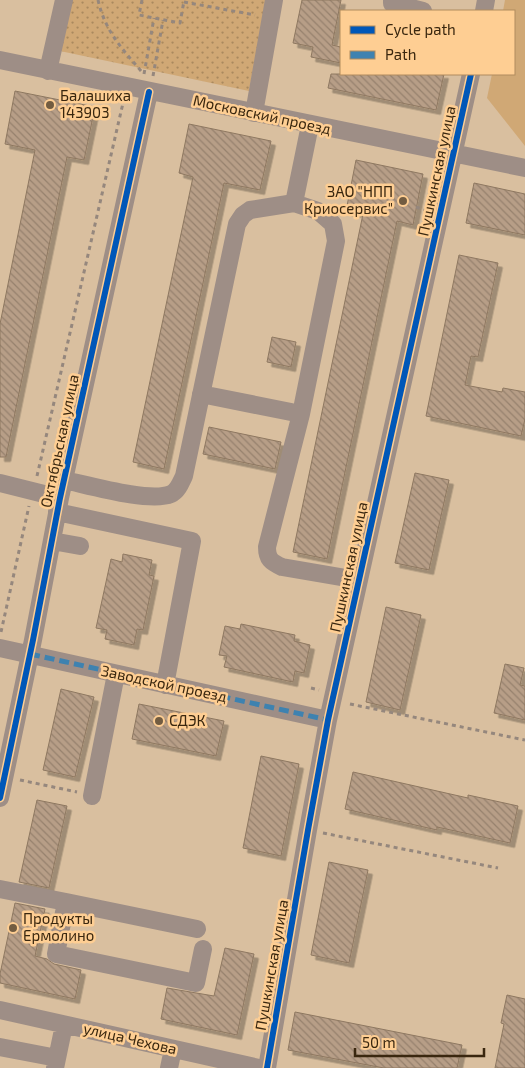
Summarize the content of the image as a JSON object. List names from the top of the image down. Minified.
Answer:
{"streets":{"street":["Московский проезд","Пушкинская улица","Октябрьская улица","Заводской проезд","улица Чехова"]},"crossings":[["Московский проезд","Пушкинская улица"],["Московский проезд","Октябрьская улица"],["Пушкинская улица","Заводской проезд"],["Октябрьская улица","Заводской проезд"]],"places":["Балашиха 143903","ЗАО \"НПП Криосервис\"","СДЭК","Продукты Ермолино"],"legend":["Cycle path","Path"],"scale_bar":"50 m"}
